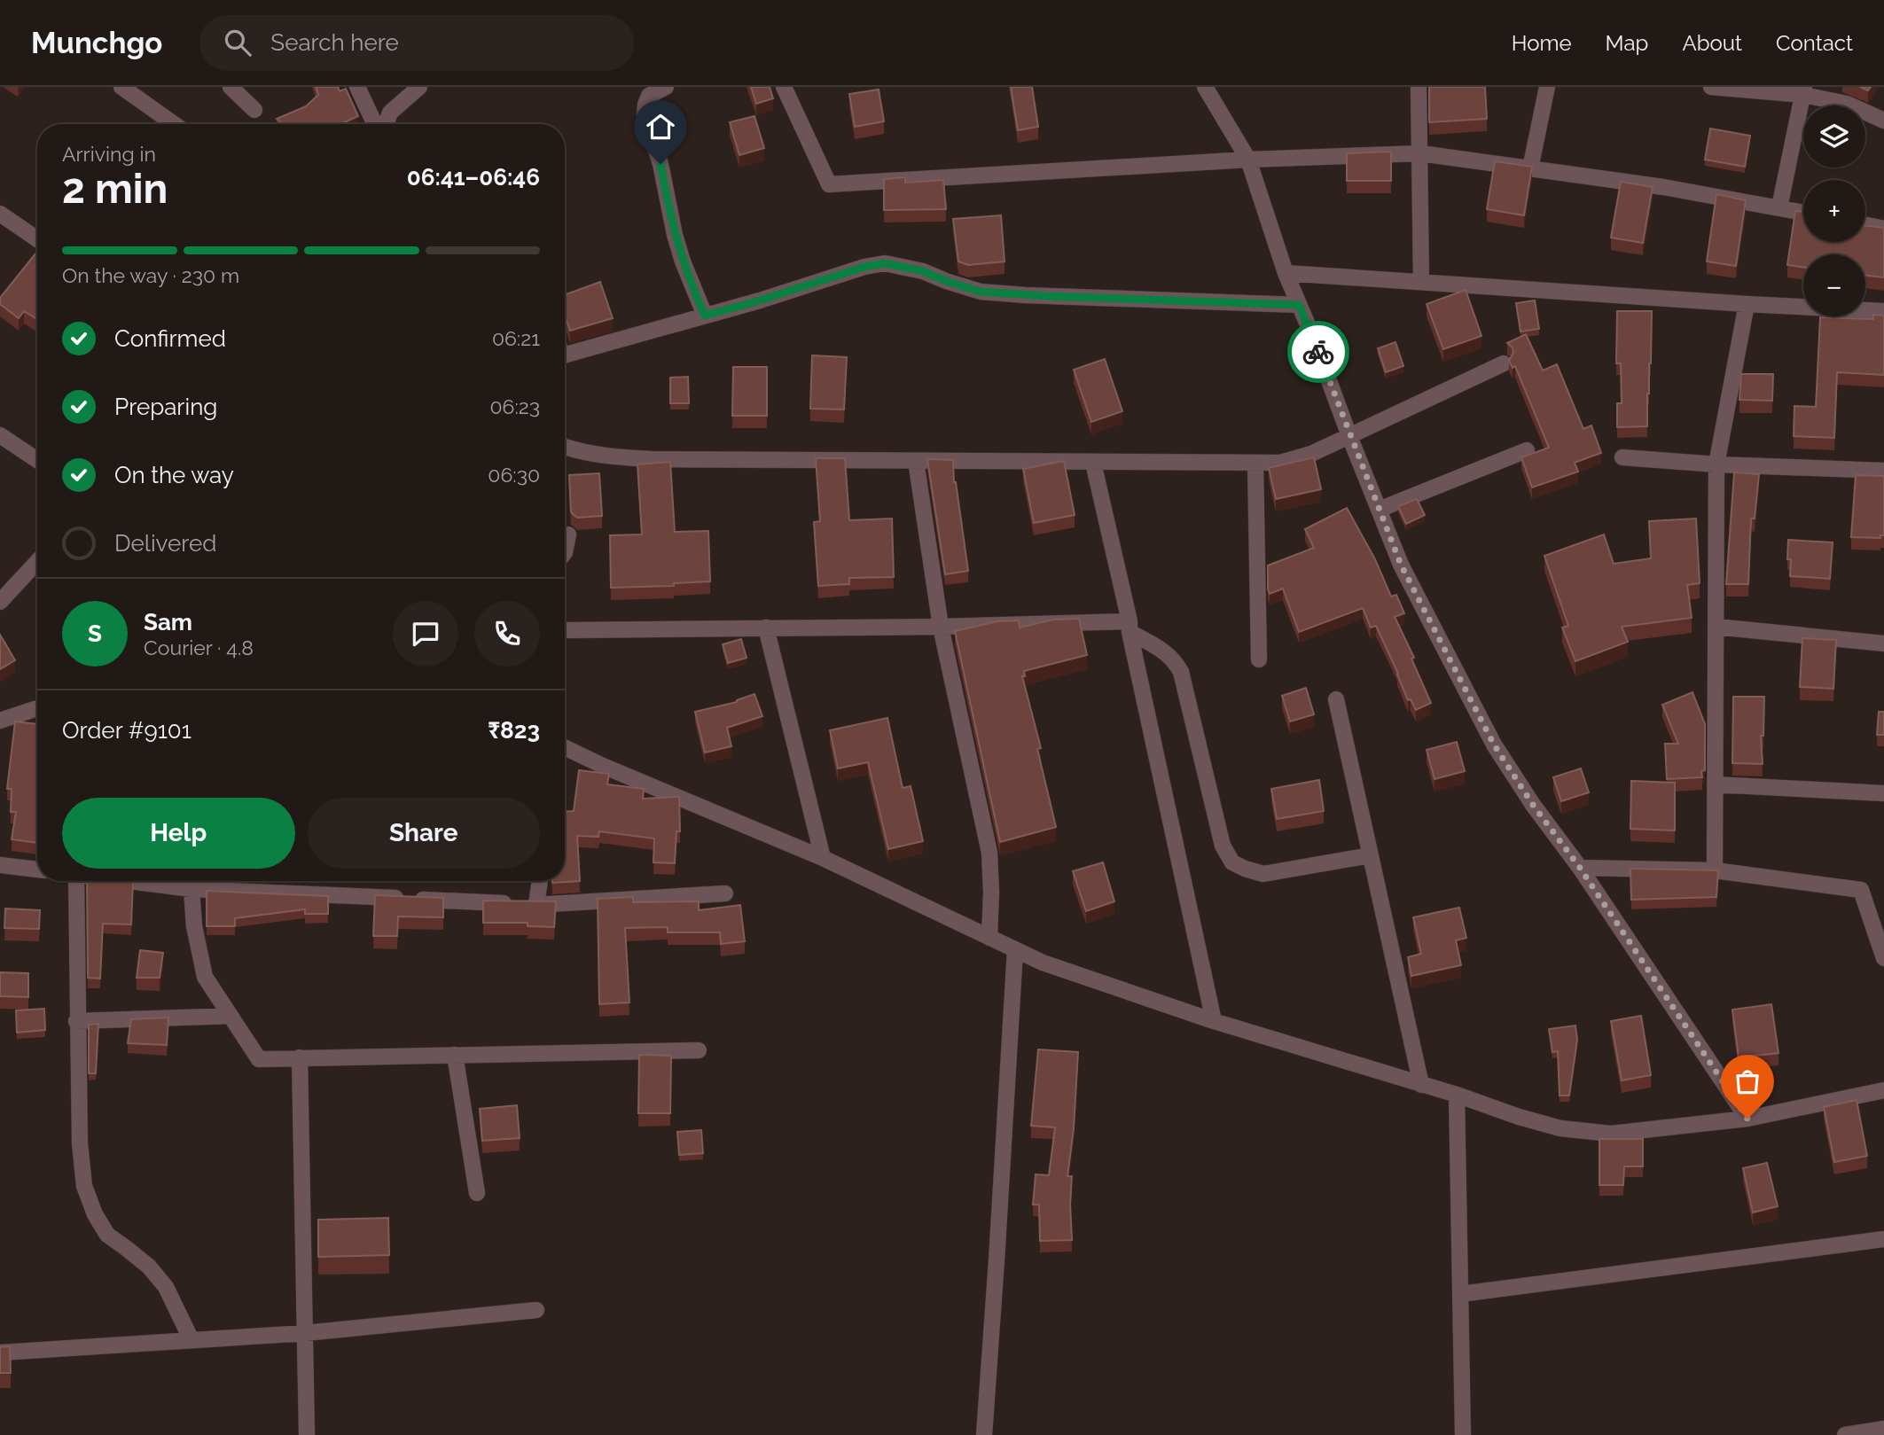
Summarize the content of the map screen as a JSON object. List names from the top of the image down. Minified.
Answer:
{"page":{"header":"Munchgo","search":"Search here","nav":["Home","Map","About","Contact"],"map_buttons":["+","−"],"heading":["2 min","Arriving in","06:41–06:46"],"panel":["Sam","Courier · 4.8","Order #9101","₹823"],"bar":"On the way · 230 m","list":[["Confirmed","06:21"],["Preparing","06:23"],["On the way","06:30"],"Delivered"],"round":"S","buttons":["Help","Share"]}}
